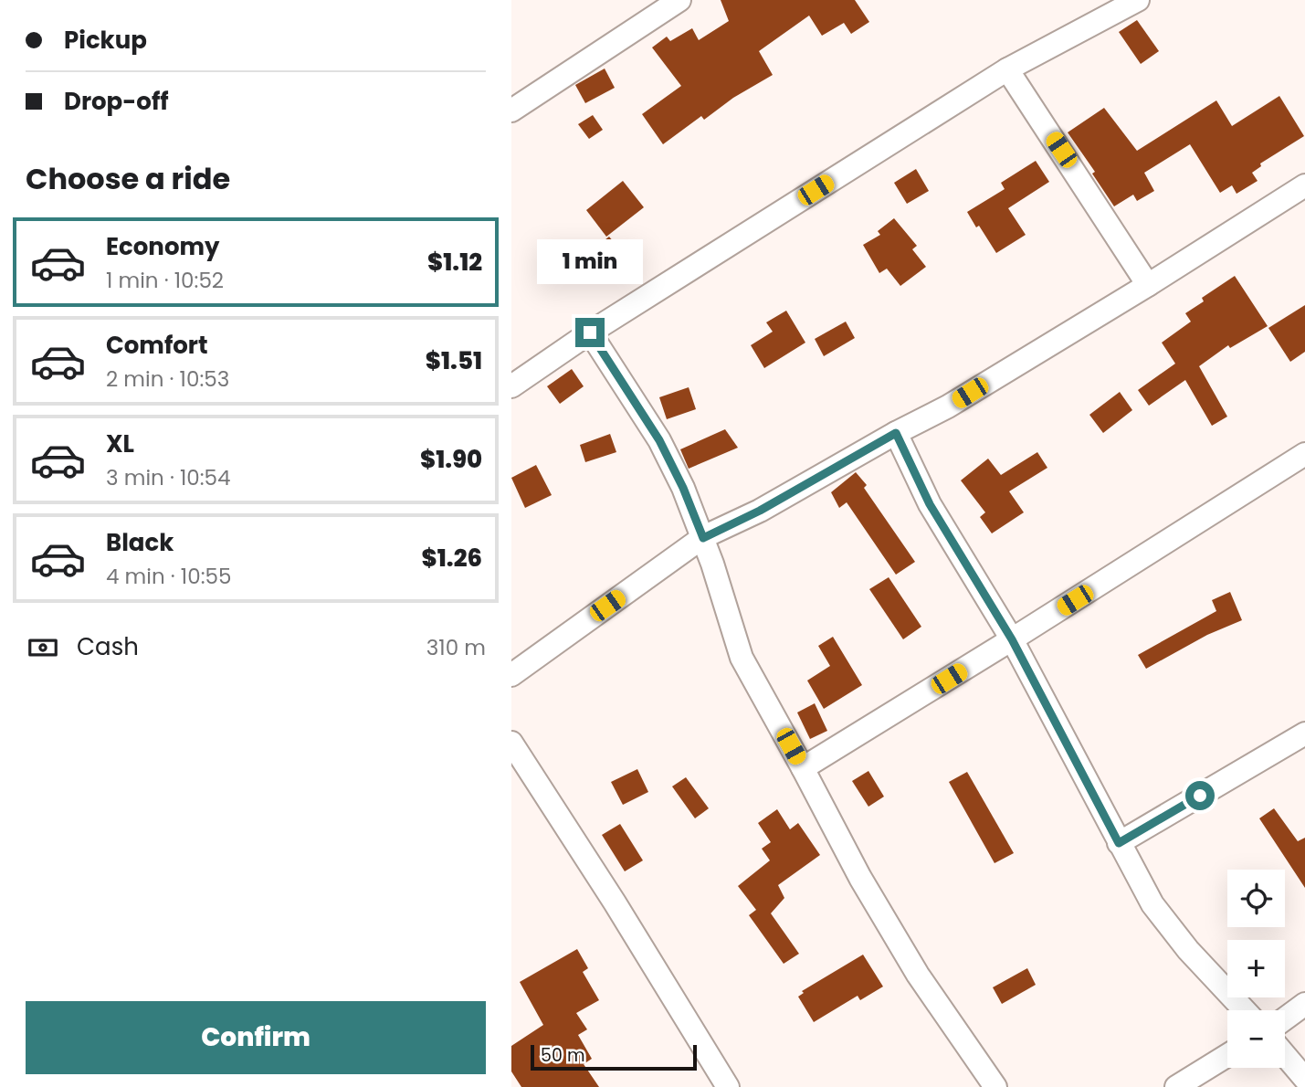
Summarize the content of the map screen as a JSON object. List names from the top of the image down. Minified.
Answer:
{"scale_bar":"50 m","page":{"banner":["Pickup","Drop-off"],"heading":"Choose a ride","list":[{"name":"Economy","note":"1 min · 10:52","value":"$1.12"},{"name":"Comfort","note":"2 min · 10:53","value":"$1.51"},{"name":"XL","note":"3 min · 10:54","value":"$1.90"},{"name":"Black","note":"4 min · 10:55","value":"$1.26"}],"bubble":"1 min","pay":["Cash","310 m"],"map_buttons":["+","−"],"buttons":"Confirm","scale":"50 m"}}
